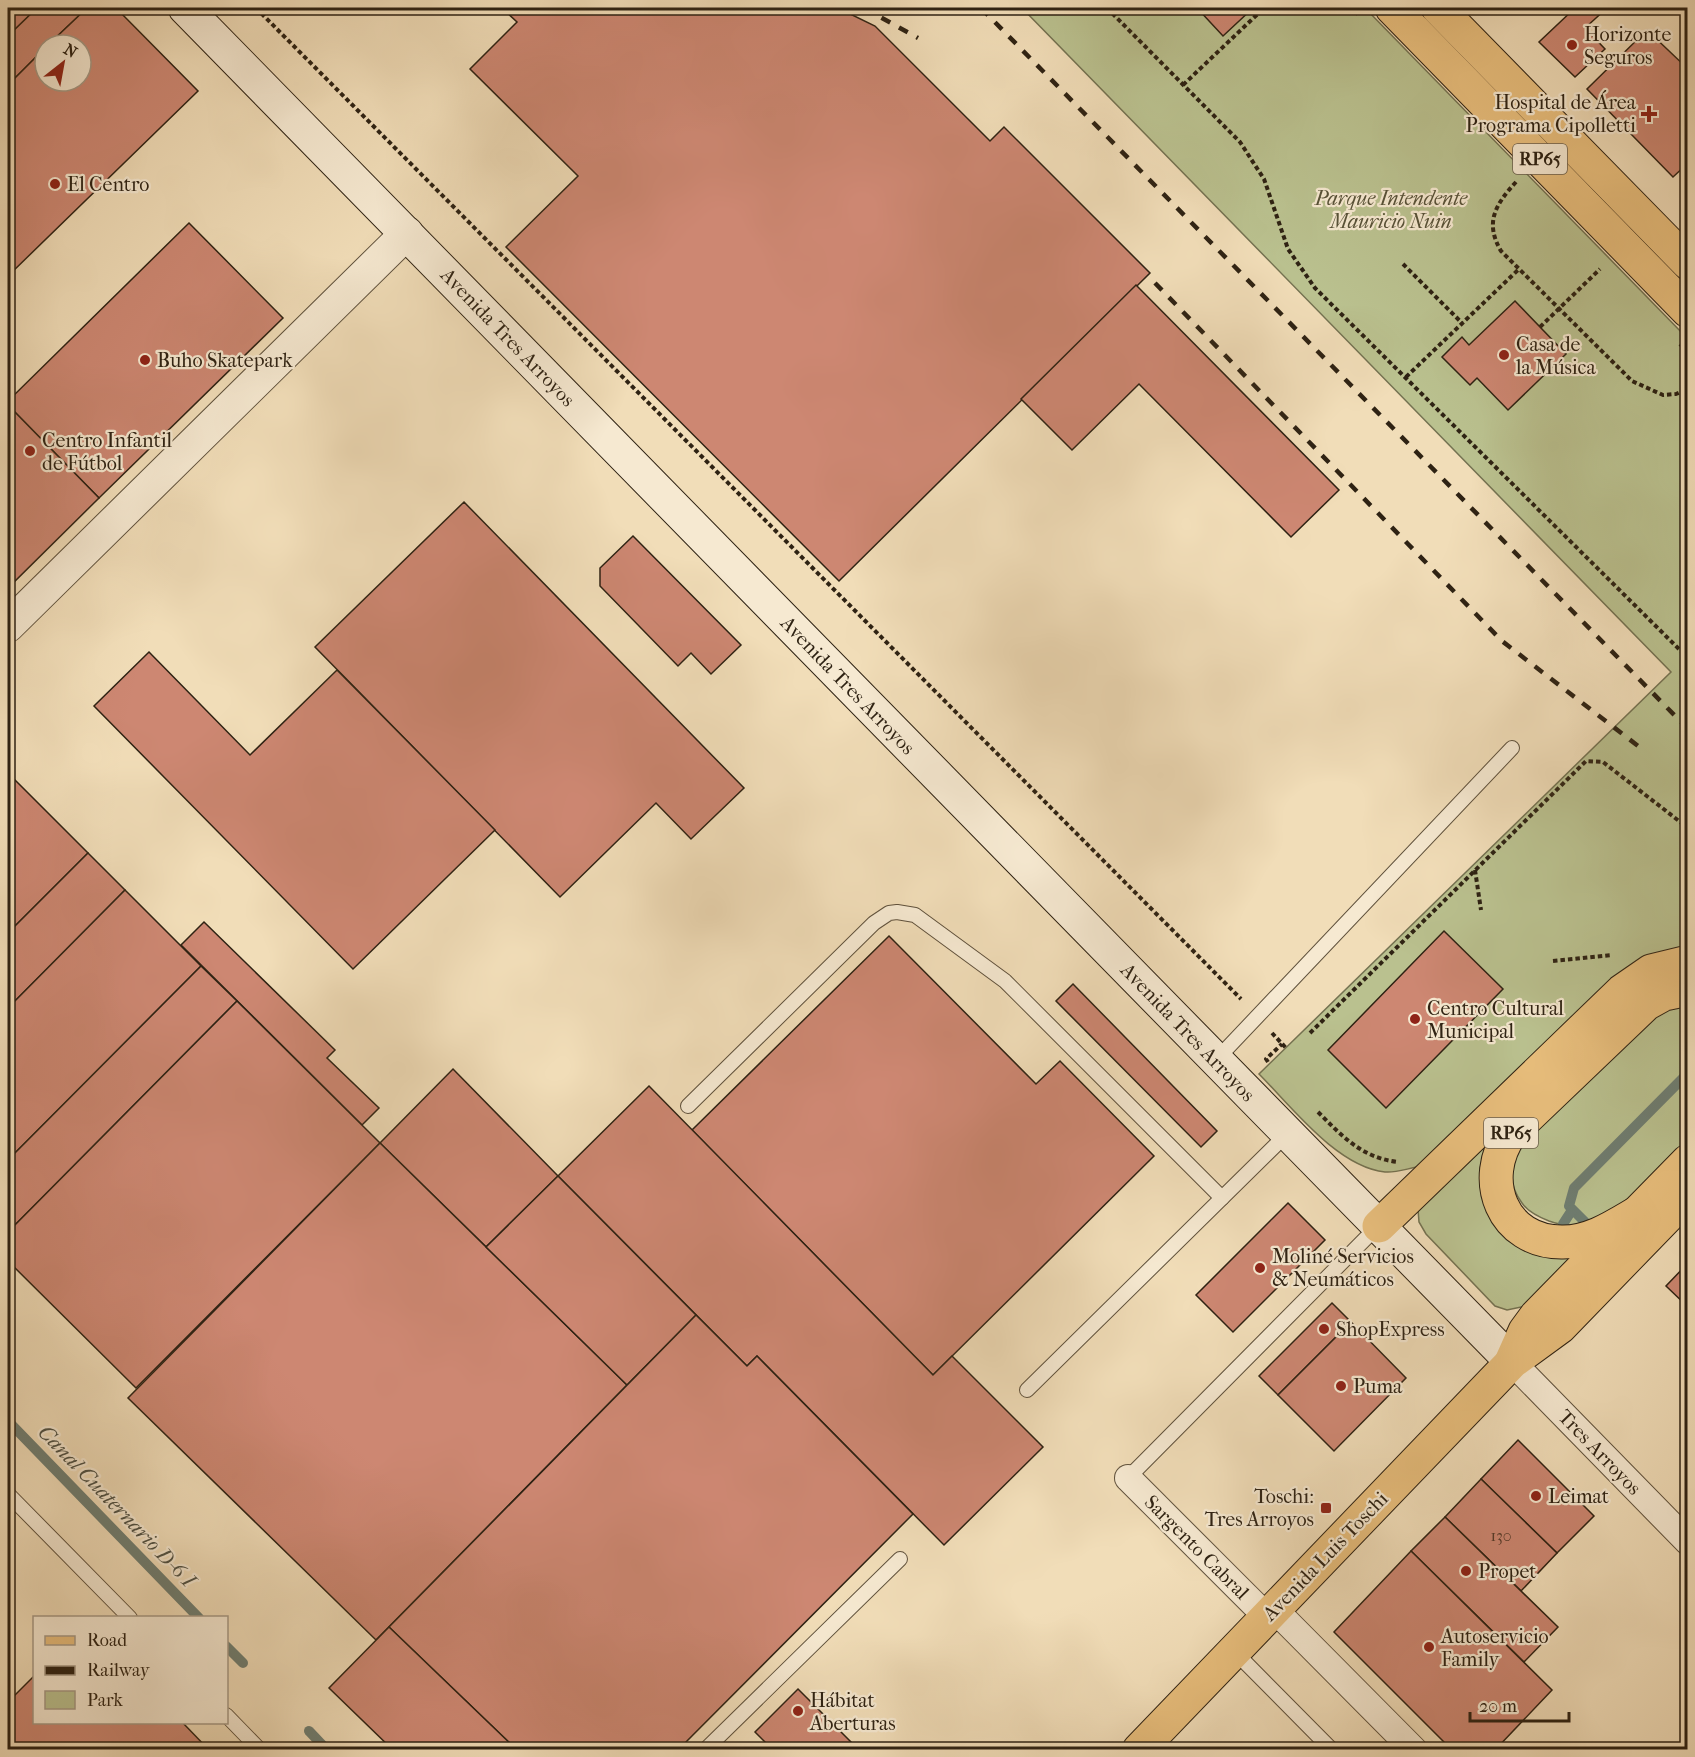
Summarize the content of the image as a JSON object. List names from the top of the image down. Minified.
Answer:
{"streets":{"main road":["RP65","Avenida Tres Arroyos","Avenida Luis Toschi"],"street":["Tres Arroyos","Sargento Cabral"]},"crossings":[["RP65","Avenida Luis Toschi"],["Avenida Tres Arroyos","Tres Arroyos"],["Avenida Tres Arroyos","Avenida Luis Toschi"],["Tres Arroyos","Avenida Luis Toschi"],["Sargento Cabral","Avenida Luis Toschi"]],"water":["Canal Cuaternario D-6 I"],"parks":["Parque Intendente Mauricio Nuin"],"places":{"other":["Horizonte Seguros","El Centro","Casa de la Música","Buho Skatepark","Centro Infantil de Fútbol","Centro Cultural Municipal","Moliné Servicios & Neumáticos","ShopExpress","Puma","Leimat","Propet","Autoservicio Family","Hábitat Aberturas"],"health":["Hospital de Área Programa Cipolletti"],"transit":["Toschi: Tres Arroyos"]},"house_numbers":["130"],"legend":["Road","Railway","Park"],"scale_bar":"20 m","north":"top right"}
